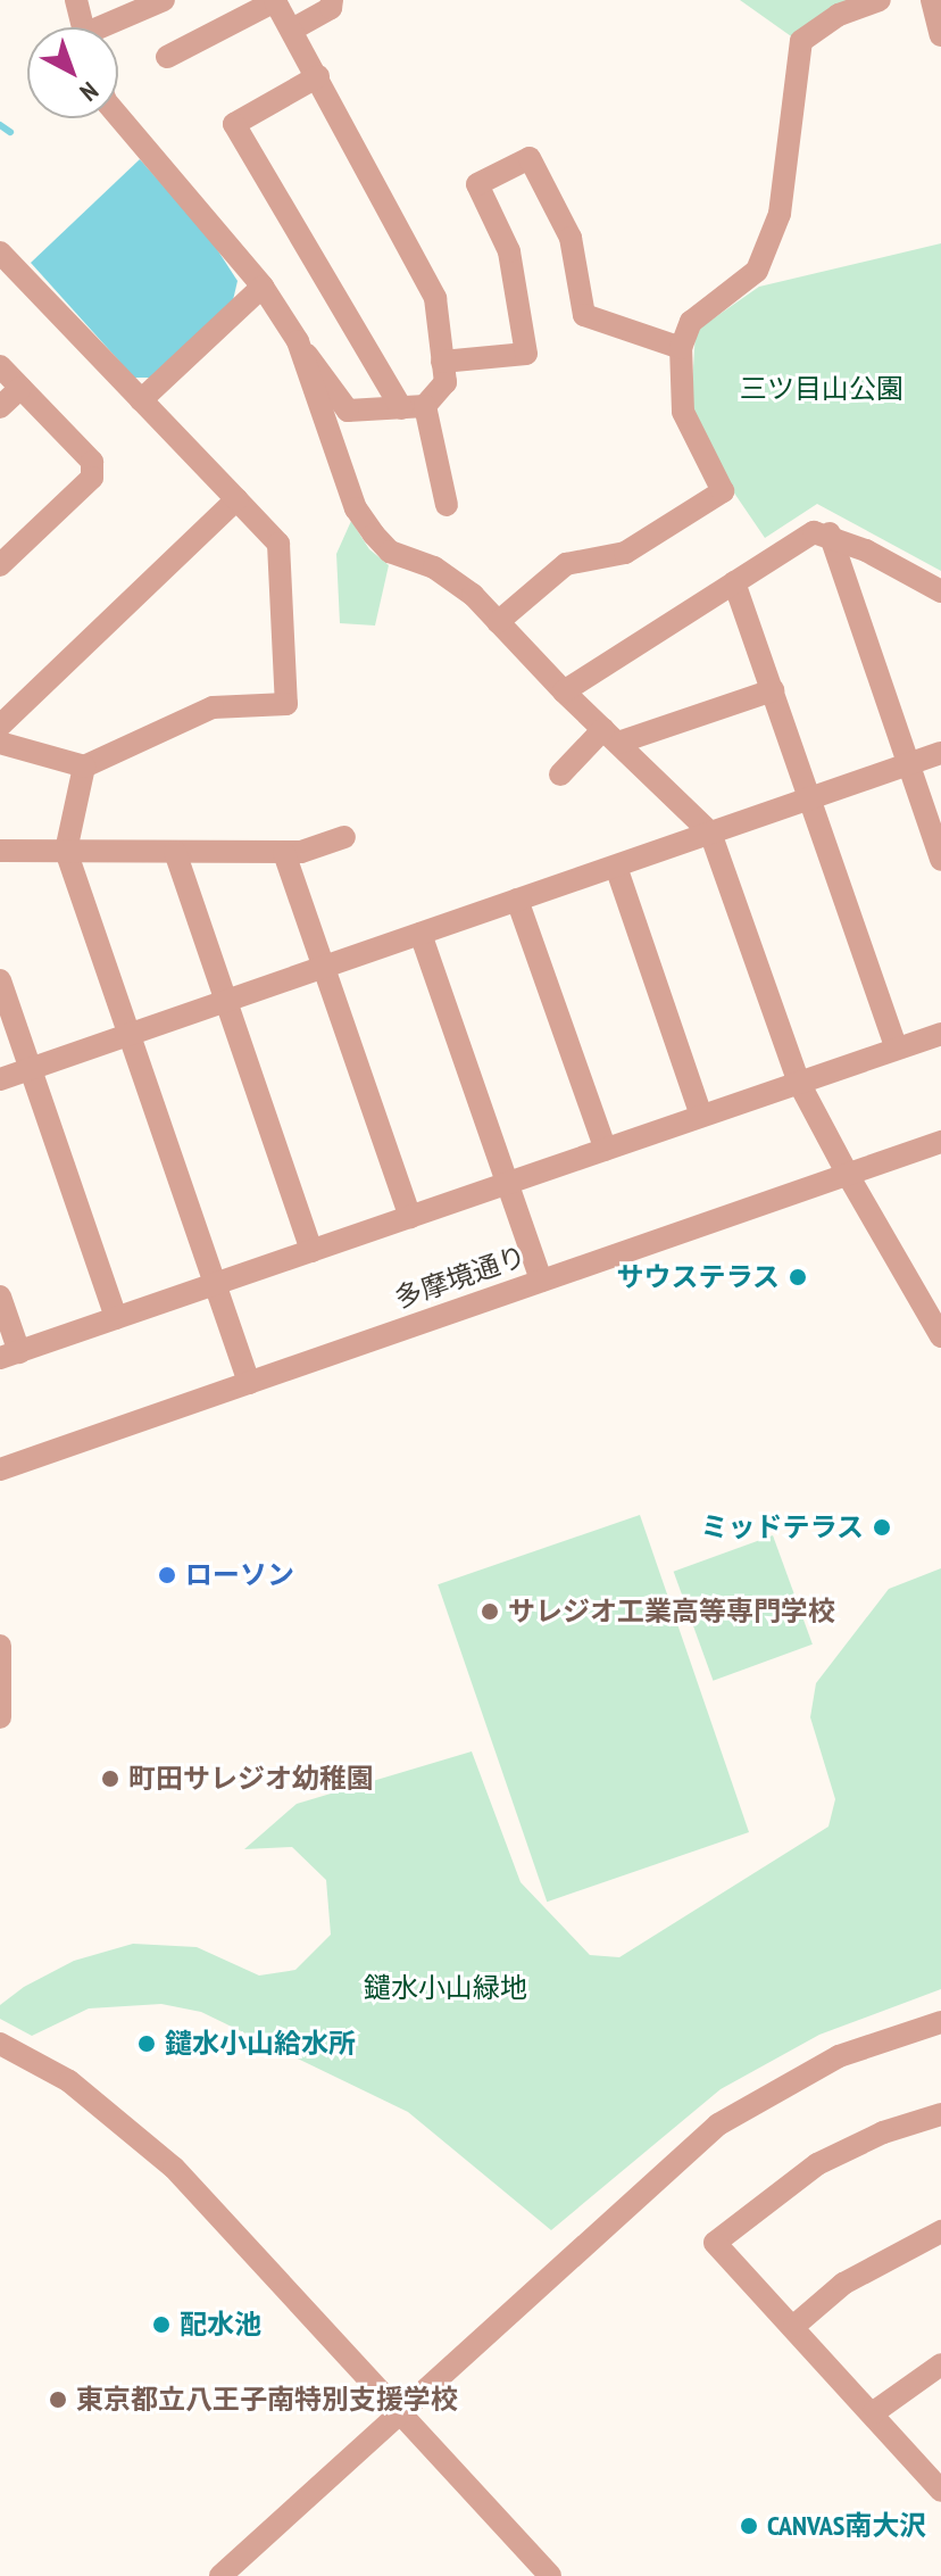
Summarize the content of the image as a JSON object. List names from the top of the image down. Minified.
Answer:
{"streets":{"street":["多摩境通り"]},"parks":["三ツ目山公園","鑓水小山緑地"],"places":["サウステラス","ミッドテラス","ローソン","サレジオ工業高等専門学校","町田サレジオ幼稚園","鑓水小山給水所","配水池","東京都立八王子南特別支援学校","CANVAS南大沢"],"north":"bottom right"}
